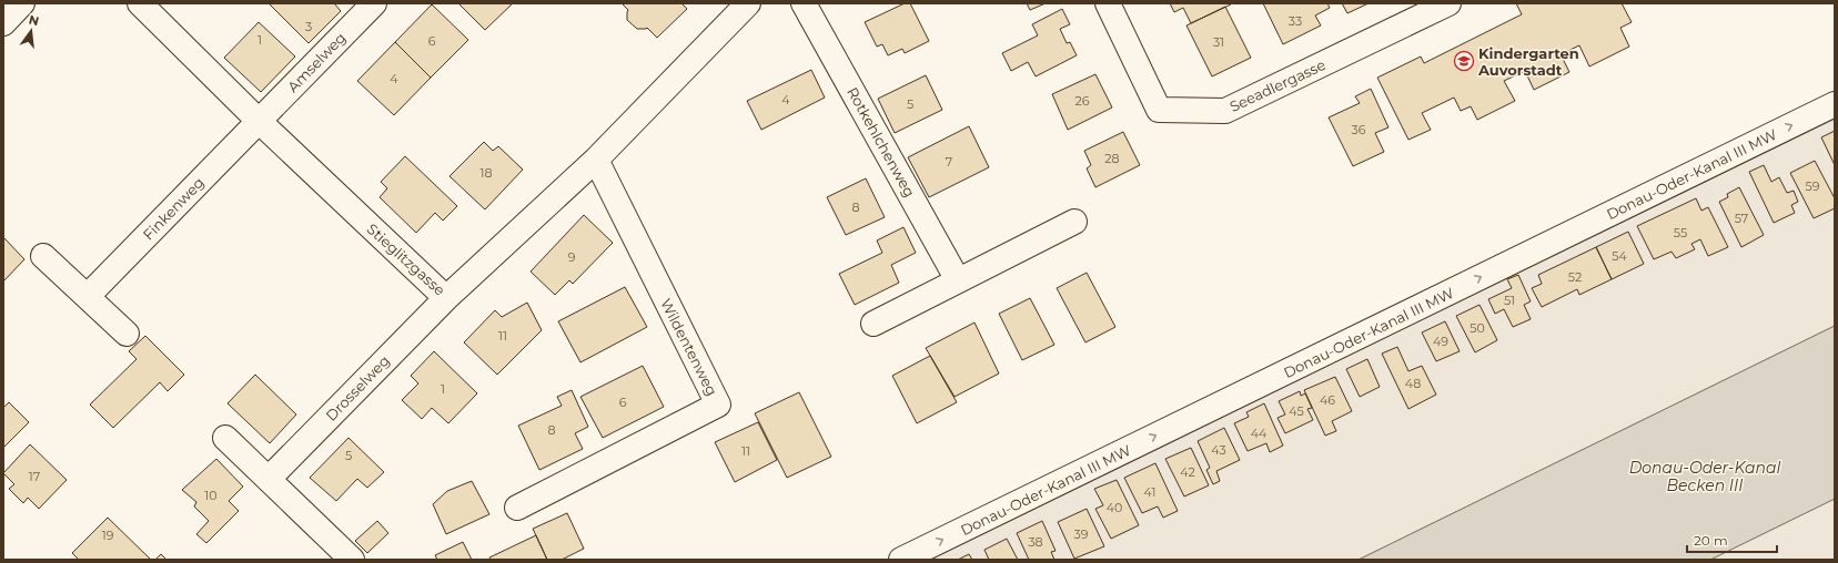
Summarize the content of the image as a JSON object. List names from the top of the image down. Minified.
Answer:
{"streets":{"street":["Amselweg","Seeadlergasse","Rotkehlchenweg","Donau-Oder-Kanal III MW","Finkenweg","Stieglitzgasse","Wildentenweg","Drosselweg"]},"crossings":[["Amselweg","Finkenweg"],["Amselweg","Stieglitzgasse"],["Finkenweg","Stieglitzgasse"],["Stieglitzgasse","Wildentenweg"],["Stieglitzgasse","Drosselweg"]],"one_way":["Donau-Oder-Kanal III MW"],"water":["Donau-Oder-Kanal Becken III"],"places":{"school or university":["Kindergarten Auvorstadt"]},"house_numbers":["33","3","1","6","31","4","4","26","5","36","28","7","18","59","8","57","55","54","9","52","51","50","11","49","48","1","46","6","45","8","44","43","11","5","42","17","41","10","40","39","19","38"],"scale_bar":"20 m","north":"top"}
